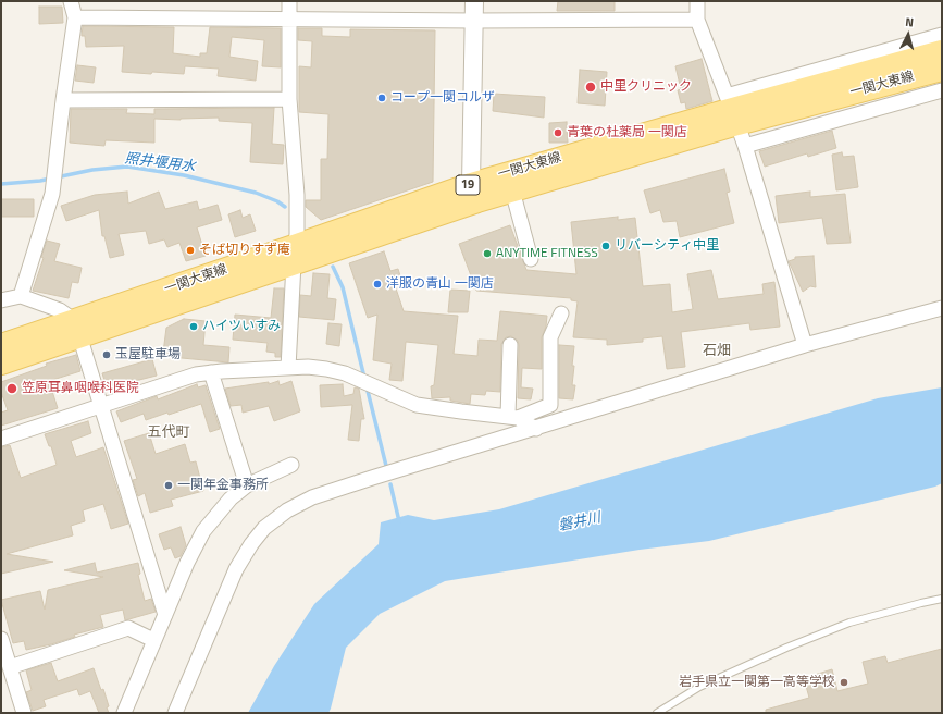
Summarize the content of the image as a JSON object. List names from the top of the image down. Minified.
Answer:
{"streets":{"main road":["一関大東線","19"]},"districts":["石畑","五代町"],"water":["照井堰用水","磐井川"],"places":["中里クリニック","コープ一関コルザ","青葉の杜薬局 一関店","リバーシティ中里","そば切りすず庵","ANYTIME FITNESS","洋服の青山 一関店","ハイツいすみ","玉屋駐車場","笠原耳鼻咽喉科医院","一関年金事務所","岩手県立一関第一高等学校"],"north":"top"}
